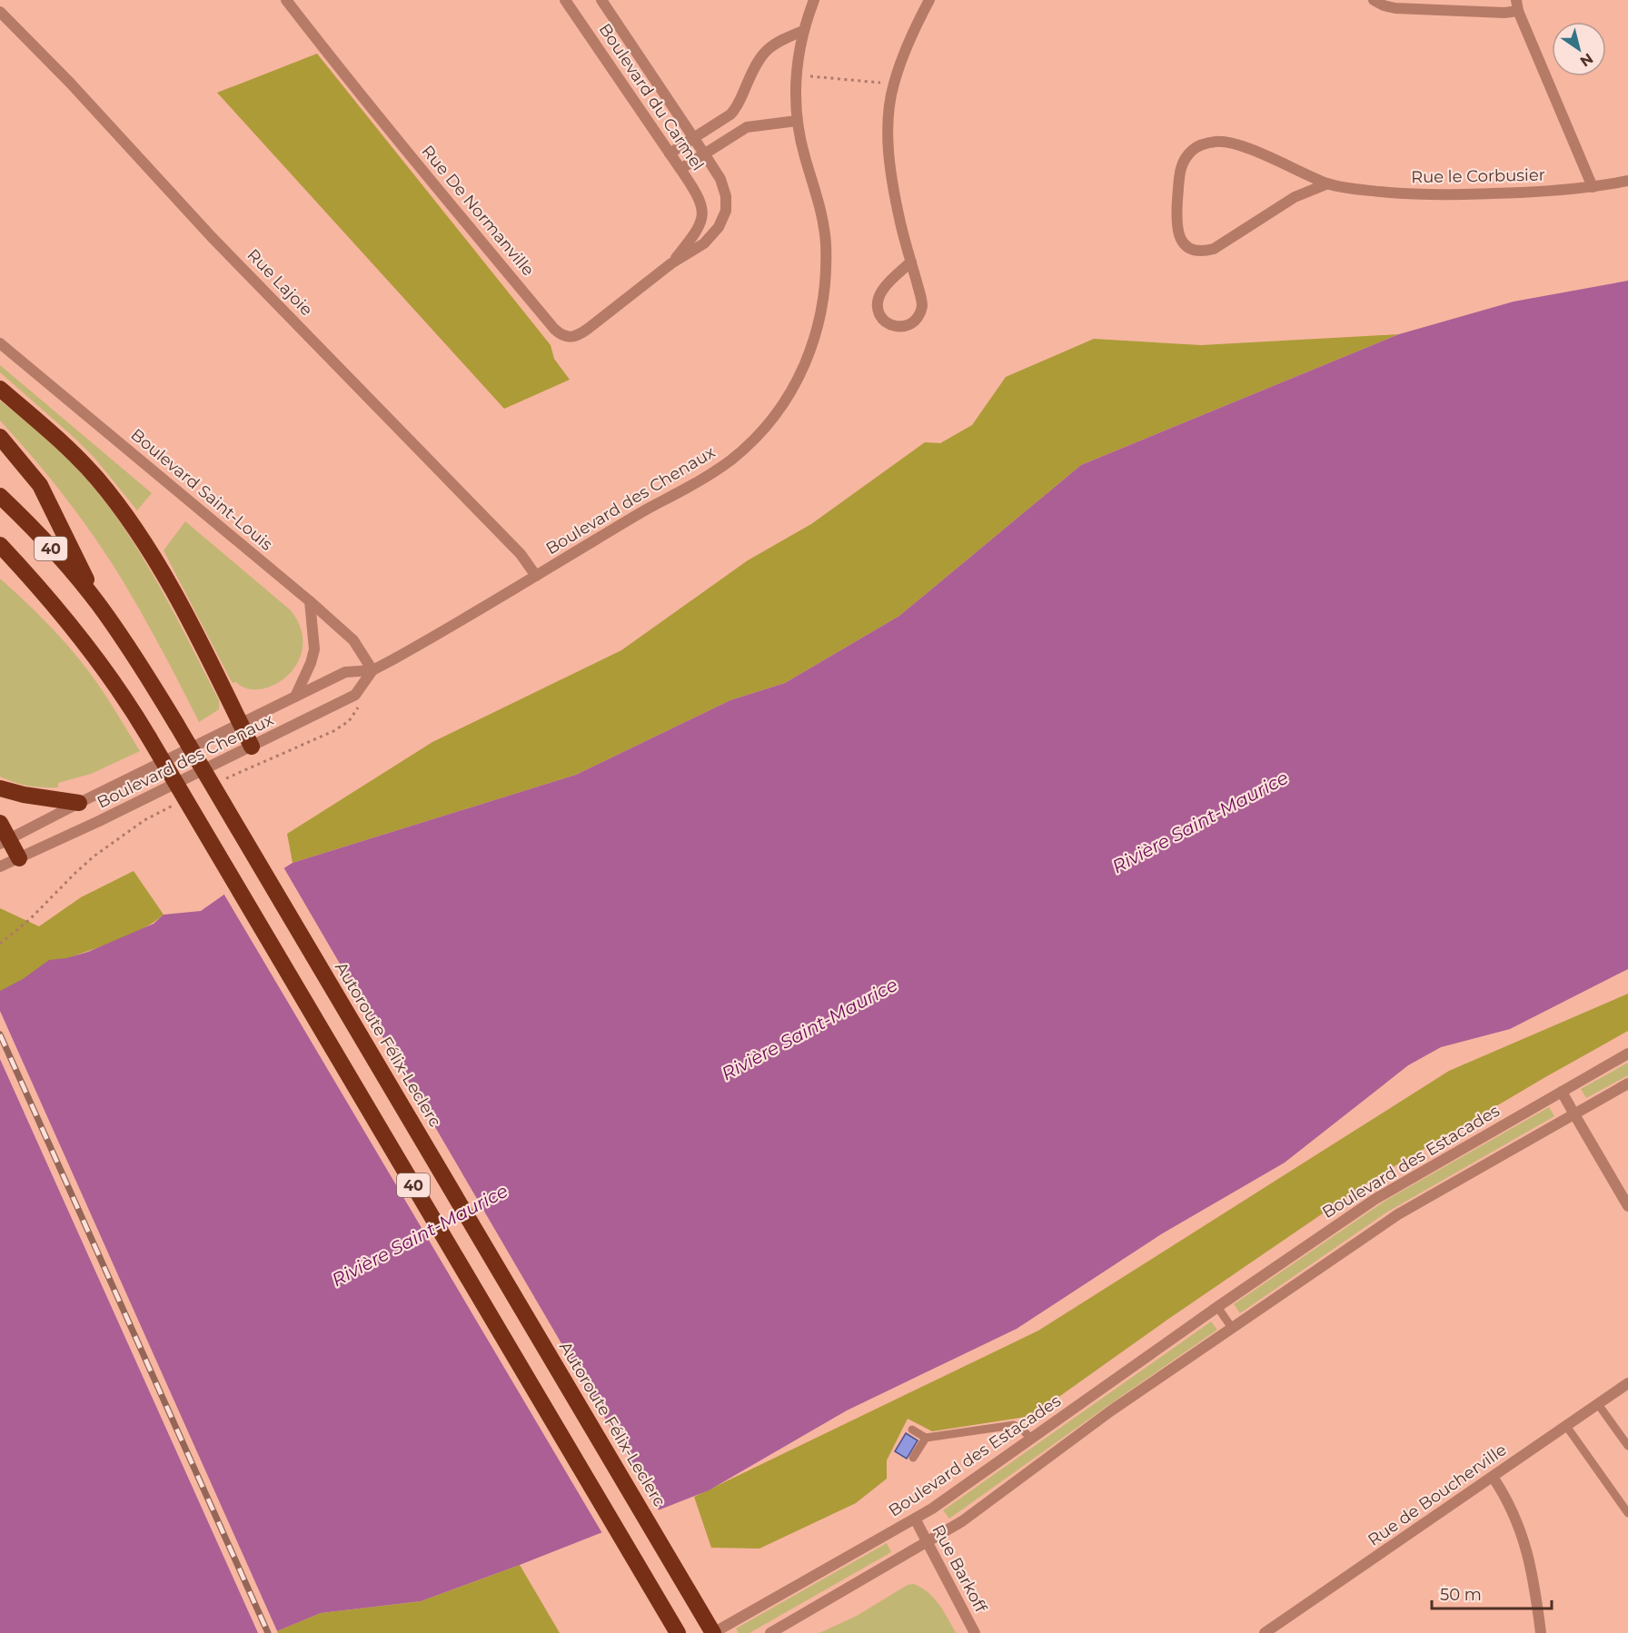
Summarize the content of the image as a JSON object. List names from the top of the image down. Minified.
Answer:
{"streets":{"highway":["40","Autoroute Félix-Leclerc"],"street":["Boulevard du Carmel","Rue le Corbusier","Rue De Normanville","Rue Lajoie","Boulevard Saint-Louis","Boulevard des Chenaux","Boulevard des Estacades","Rue de Boucherville","Rue Barkoff"]},"crossings":[["Boulevard du Carmel","Rue De Normanville"],["Rue Lajoie","Boulevard des Chenaux"],["Boulevard Saint-Louis","Boulevard des Chenaux"],["Autoroute Félix-Leclerc","Boulevard des Estacades"],["Boulevard des Estacades","Rue Barkoff"]],"water":["Rivière Saint-Maurice"],"scale_bar":"50 m","north":"bottom right"}
